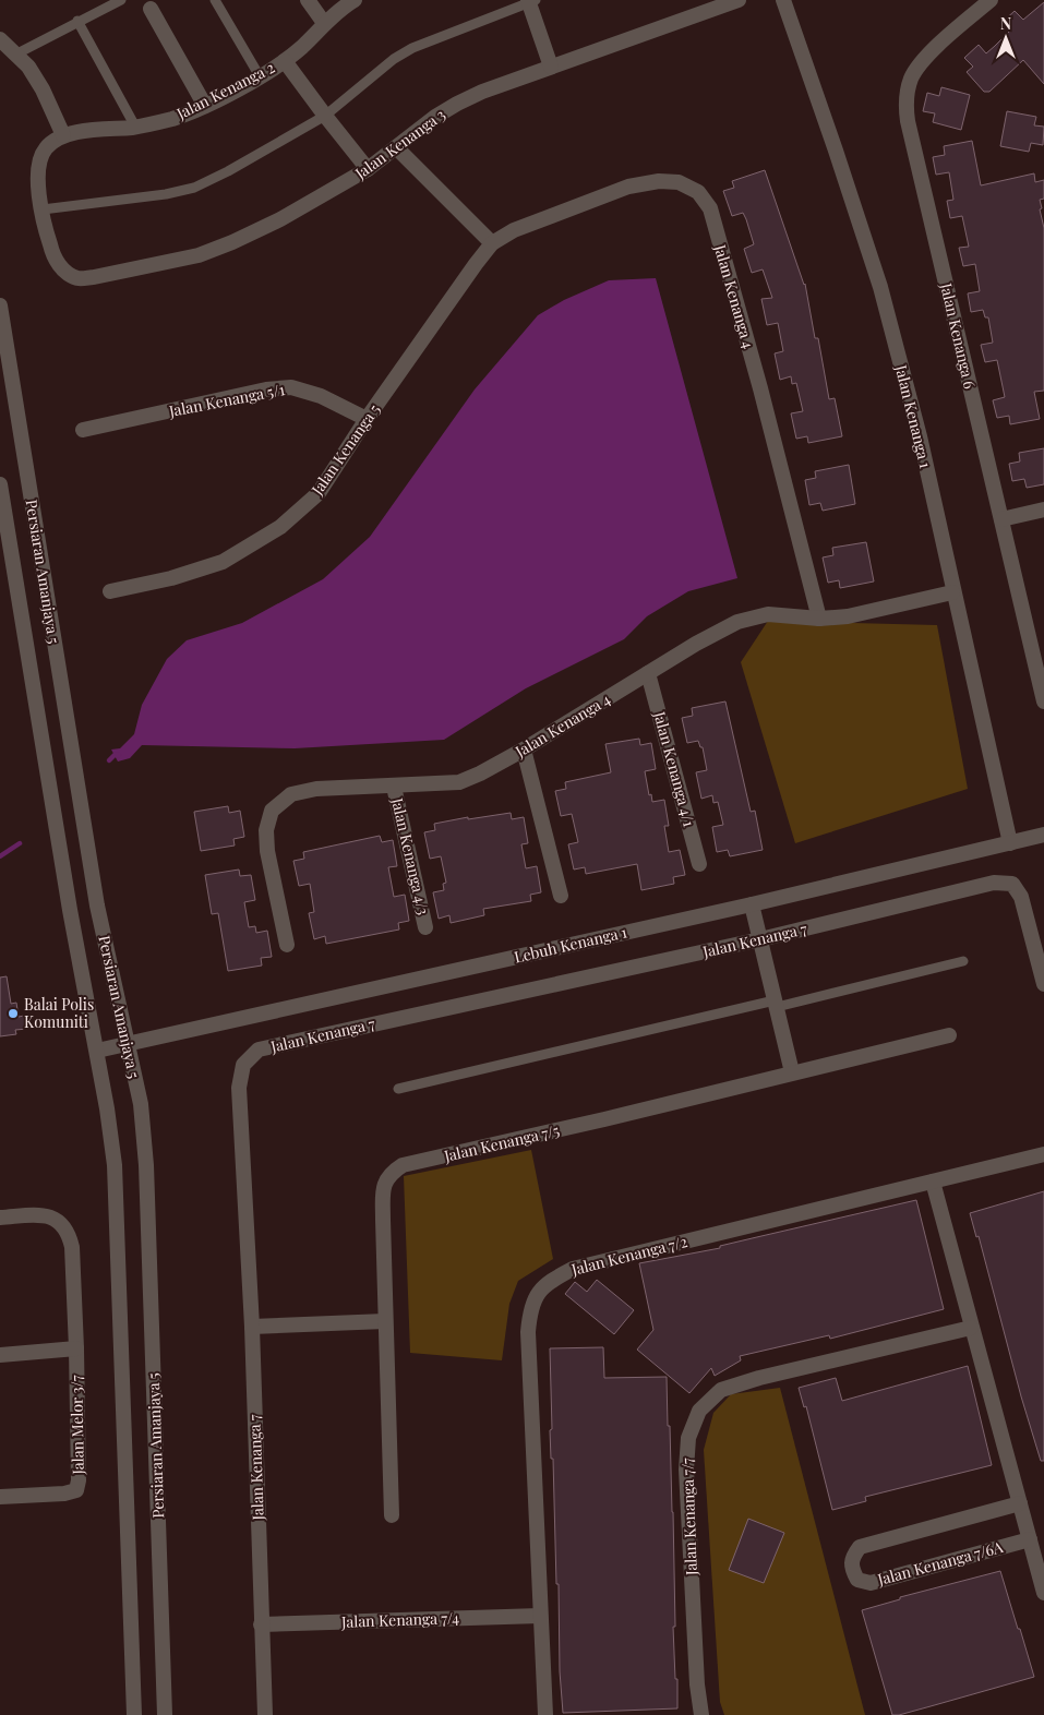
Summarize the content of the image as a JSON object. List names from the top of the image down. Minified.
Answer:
{"streets":{"street":["Jalan Kenanga 2","Jalan Kenanga 3","Jalan Kenanga 4","Jalan Kenanga 6","Jalan Kenanga 5/1","Jalan Kenanga 1","Jalan Kenanga 5","Persiaran Amanjaya 5","Jalan Kenanga 4/1","Jalan Kenanga 4/3","Jalan Kenanga 7","Lebuh Kenanga 1","Jalan Kenanga 7/5","Jalan Kenanga 7/2","Jalan Melor 3/7","Jalan Kenanga 7/7","Jalan Kenanga 7/6A","Jalan Kenanga 7/4"]},"crossings":[["Jalan Kenanga 4","Jalan Kenanga 1"],["Jalan Kenanga 4","Jalan Kenanga 5"],["Jalan Kenanga 4","Jalan Kenanga 4/1"],["Jalan Kenanga 4","Jalan Kenanga 4/3"],["Jalan Kenanga 5/1","Jalan Kenanga 5"],["Jalan Kenanga 1","Lebuh Kenanga 1"],["Persiaran Amanjaya 5","Lebuh Kenanga 1"],["Jalan Kenanga 7","Jalan Kenanga 7/4"],["Jalan Kenanga 7/2","Jalan Kenanga 7/4"]],"places":["Balai Polis Komuniti"],"north":"top"}
